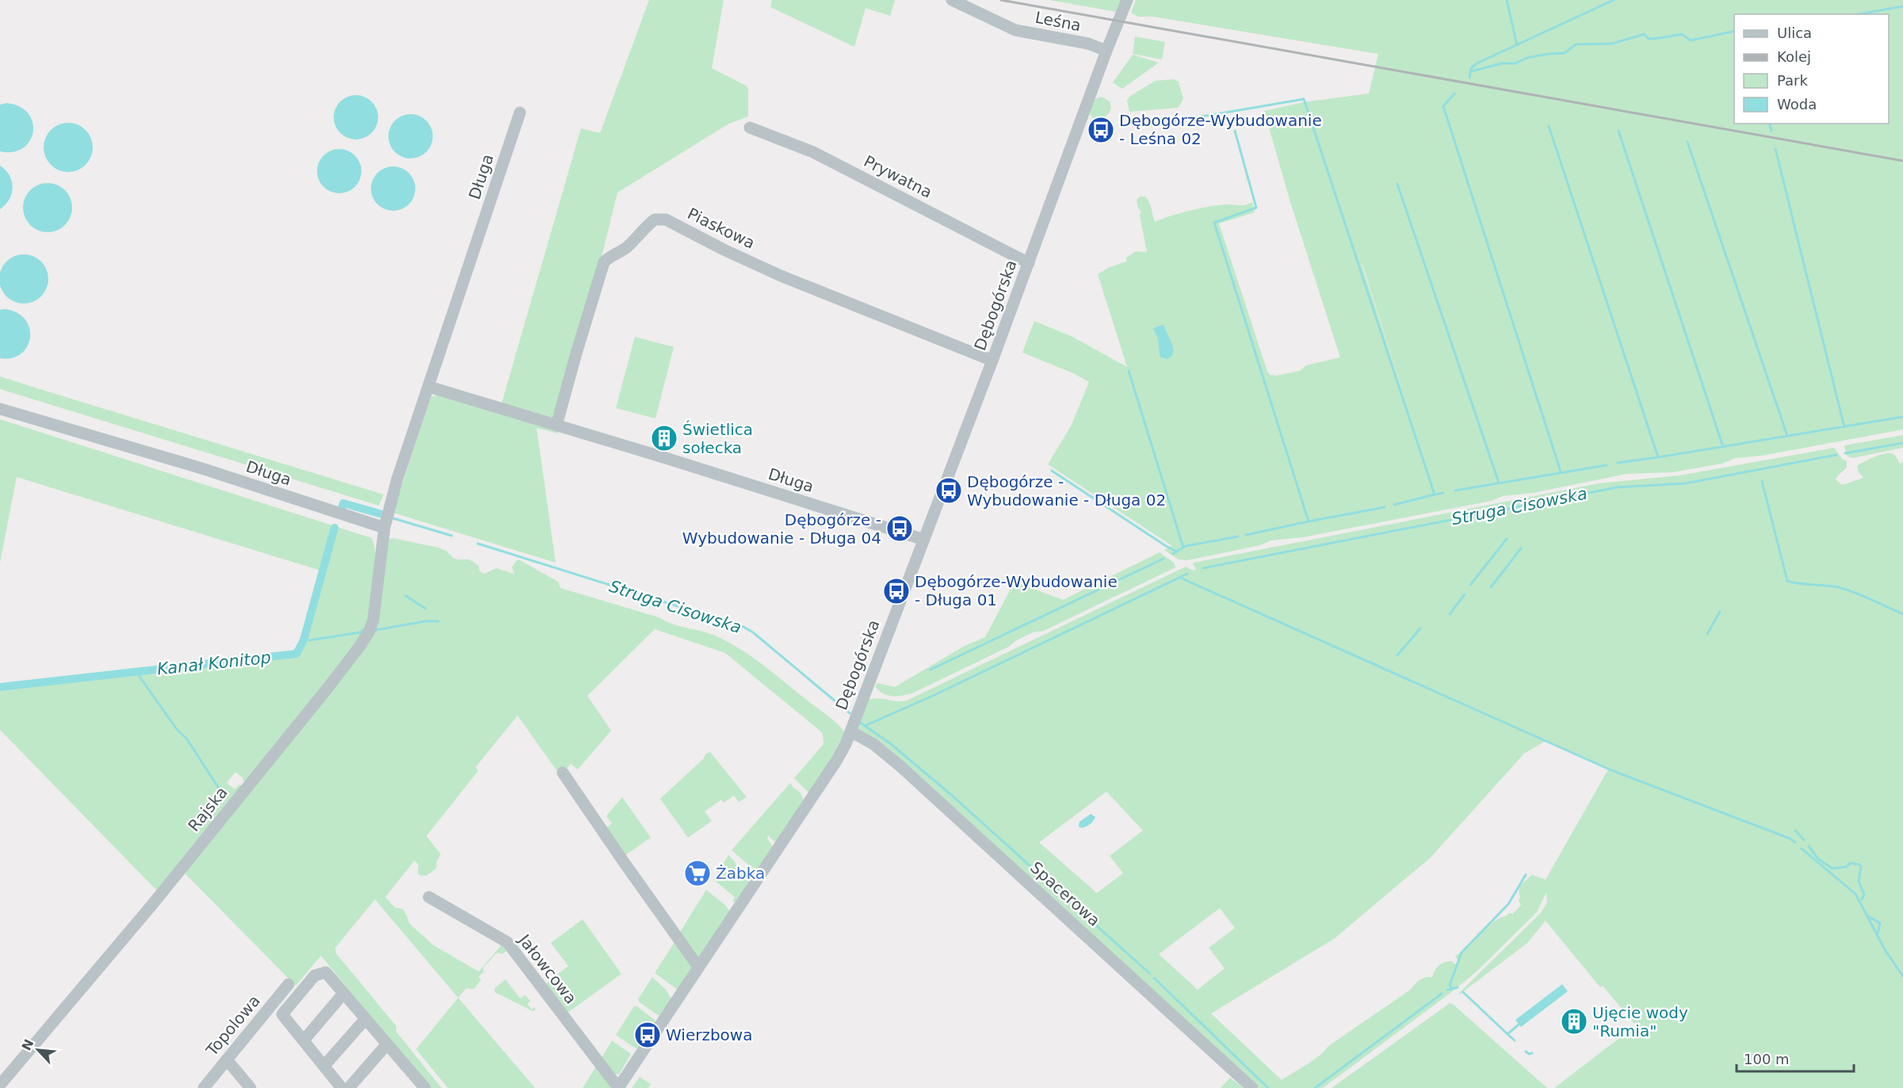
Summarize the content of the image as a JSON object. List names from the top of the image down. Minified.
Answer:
{"streets":{"street":["Leśna","Długa","Prywatna","Piaskowa","Dębogórska","Rajska","Spacerowa","Jałowcowa","Topolowa"]},"crossings":[["Leśna","Dębogórska"],["Długa","Piaskowa"],["Długa","Dębogórska"],["Długa","Rajska"],["Prywatna","Dębogórska"],["Piaskowa","Dębogórska"],["Dębogórska","Spacerowa"],["Dębogórska","Jałowcowa"]],"water":["Struga Cisowska","Kanał Konitop"],"places":{"bus stop":["Dębogórze-Wybudowanie - Leśna 02","Dębogórze - Wybudowanie - Długa 02","Dębogórze - Wybudowanie - Długa 04","Dębogórze-Wybudowanie - Długa 01","Wierzbowa"],"building":["Świetlica sołecka","Ujęcie wody \"Rumia\""],"supermarket":["Żabka"]},"legend":["Ulica","Kolej","Park","Woda"],"scale_bar":"100 m","north":"top left"}
